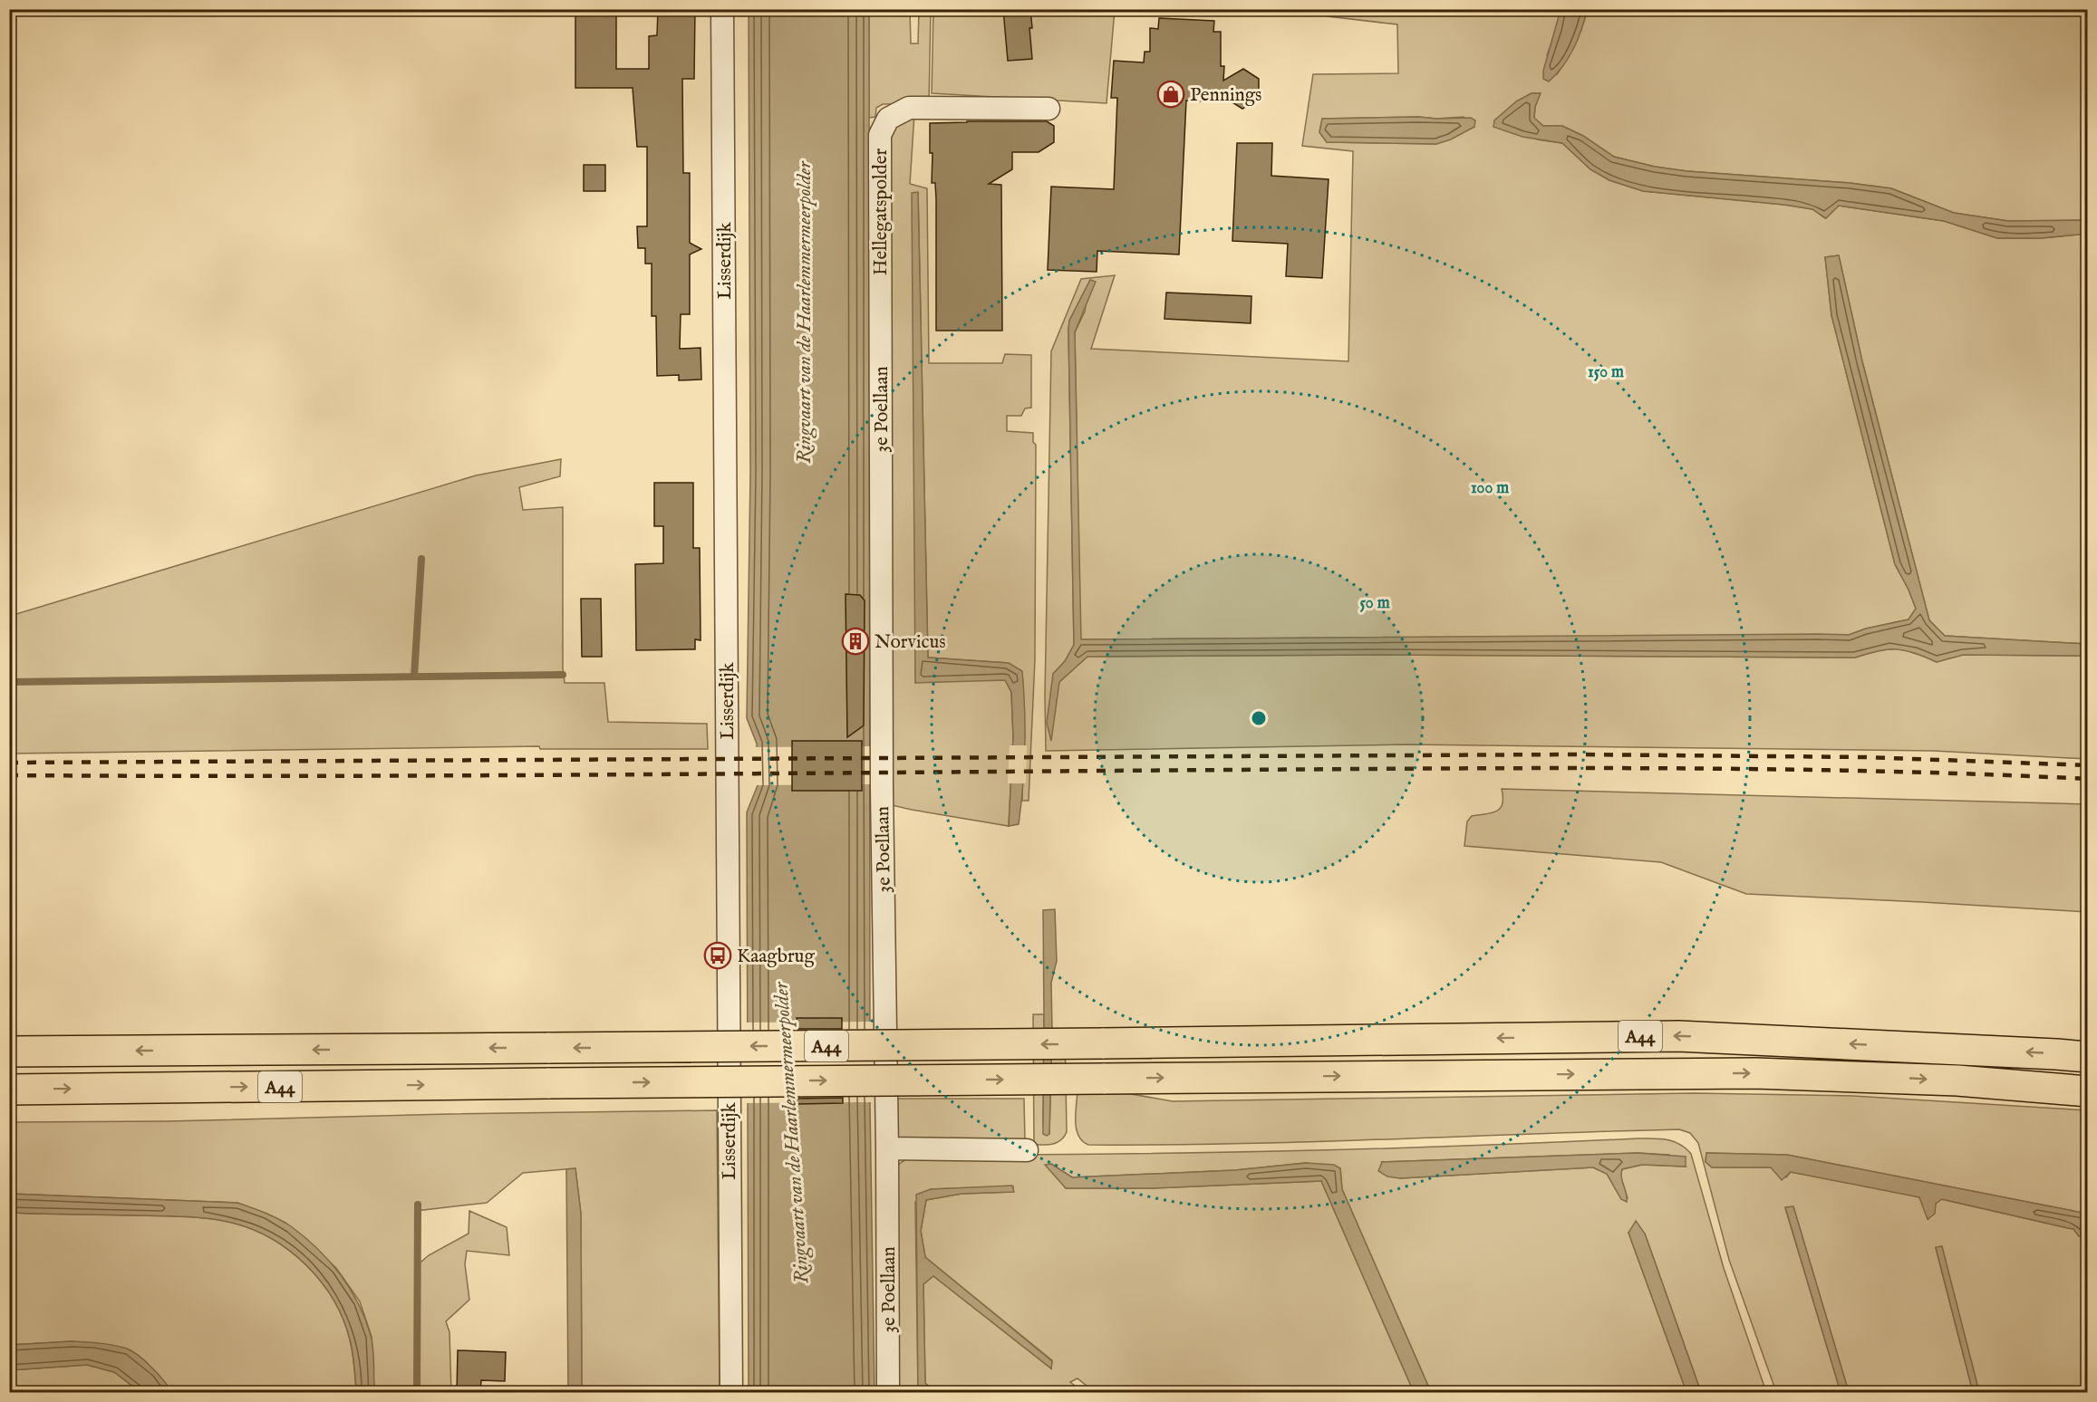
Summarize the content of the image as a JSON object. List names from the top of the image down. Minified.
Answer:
{"streets":{"highway":["A44"],"street":["Hellegatspolder","Lisserdijk","3e Poellaan"]},"crossings":[["Hellegatspolder","3e Poellaan"]],"water":["Ringvaart van de Haarlemmermeerpolder"],"places":{"shop":["Pennings"],"building":["Norvicus"],"bus stop":["Kaagbrug"]},"rings":["150 m","100 m","50 m"]}
